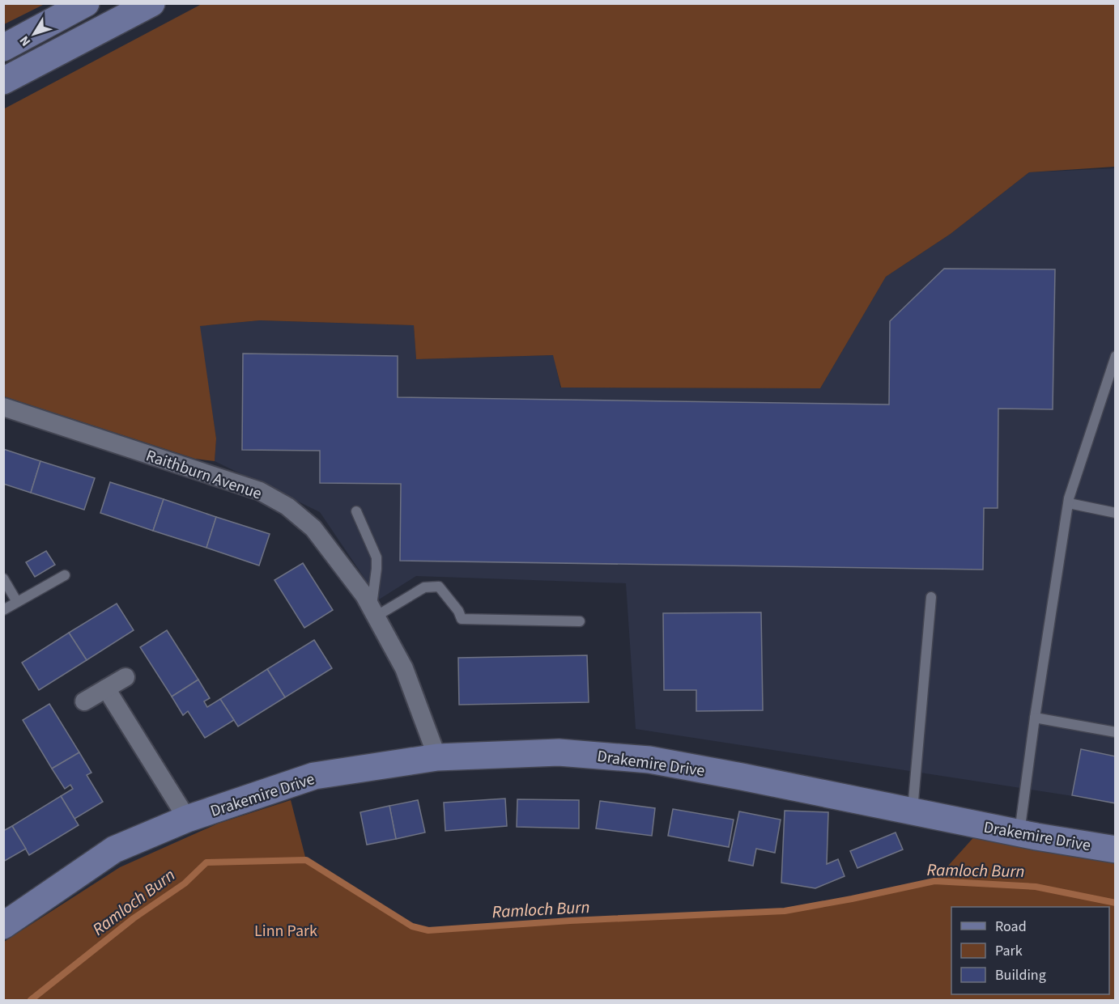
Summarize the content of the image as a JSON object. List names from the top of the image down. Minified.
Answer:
{"streets":{"street":["Raithburn Avenue","Drakemire Drive"]},"crossings":[["Raithburn Avenue","Drakemire Drive"]],"water":["Ramloch Burn"],"parks":["Linn Park"],"legend":["Road","Park","Building"],"north":"bottom left"}
